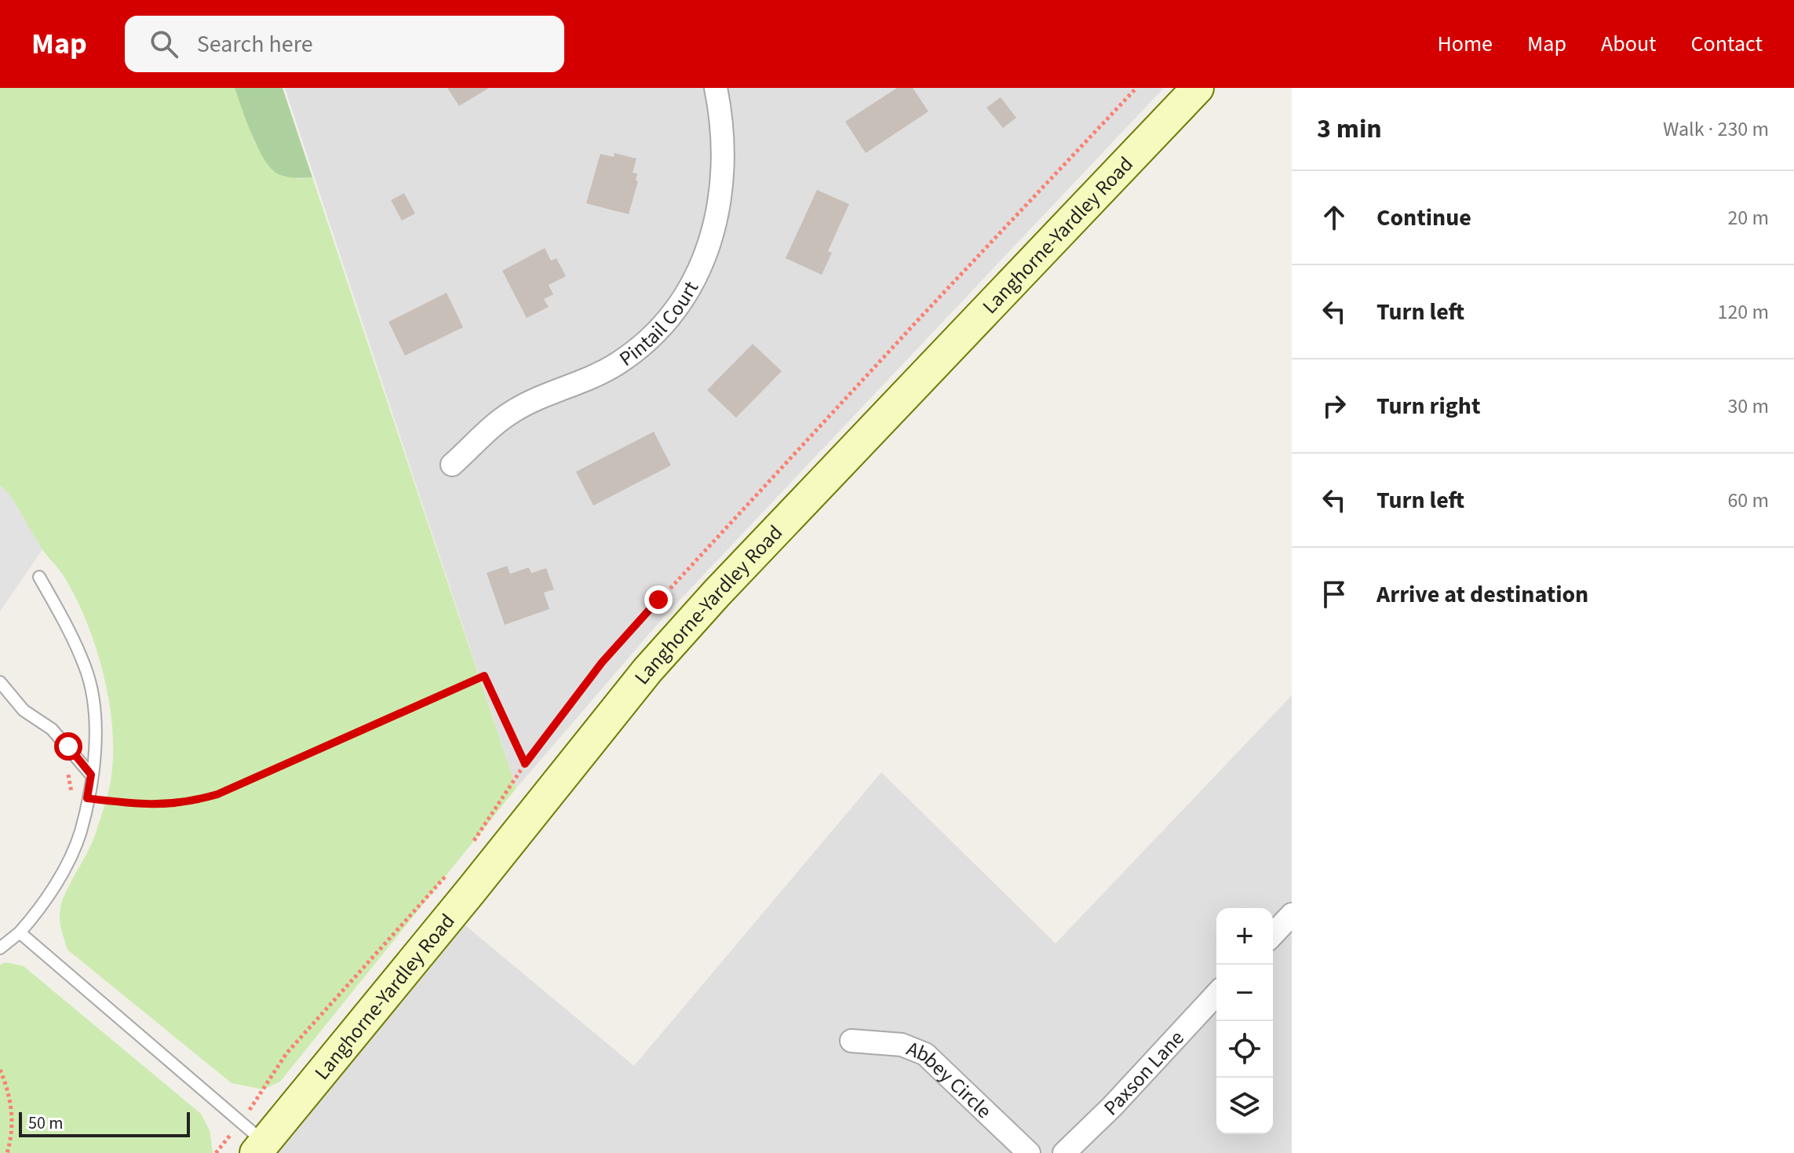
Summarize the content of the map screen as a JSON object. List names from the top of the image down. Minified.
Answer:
{"streets":{"main road":["Langhorne-Yardley Road"],"street":["Pintail Court","Paxson Lane","Abbey Circle"]},"scale_bar":"50 m","page":{"header":"Map","search":"Search here","nav":["Home","Map","About","Contact"],"heading":["3 min","Walk · 230 m"],"list":[["Continue","20 m"],["Turn left","120 m"],["Turn right","30 m"],["Turn left","60 m"],"Arrive at destination"],"map_buttons":["+","−"],"scale":"50 m"}}
